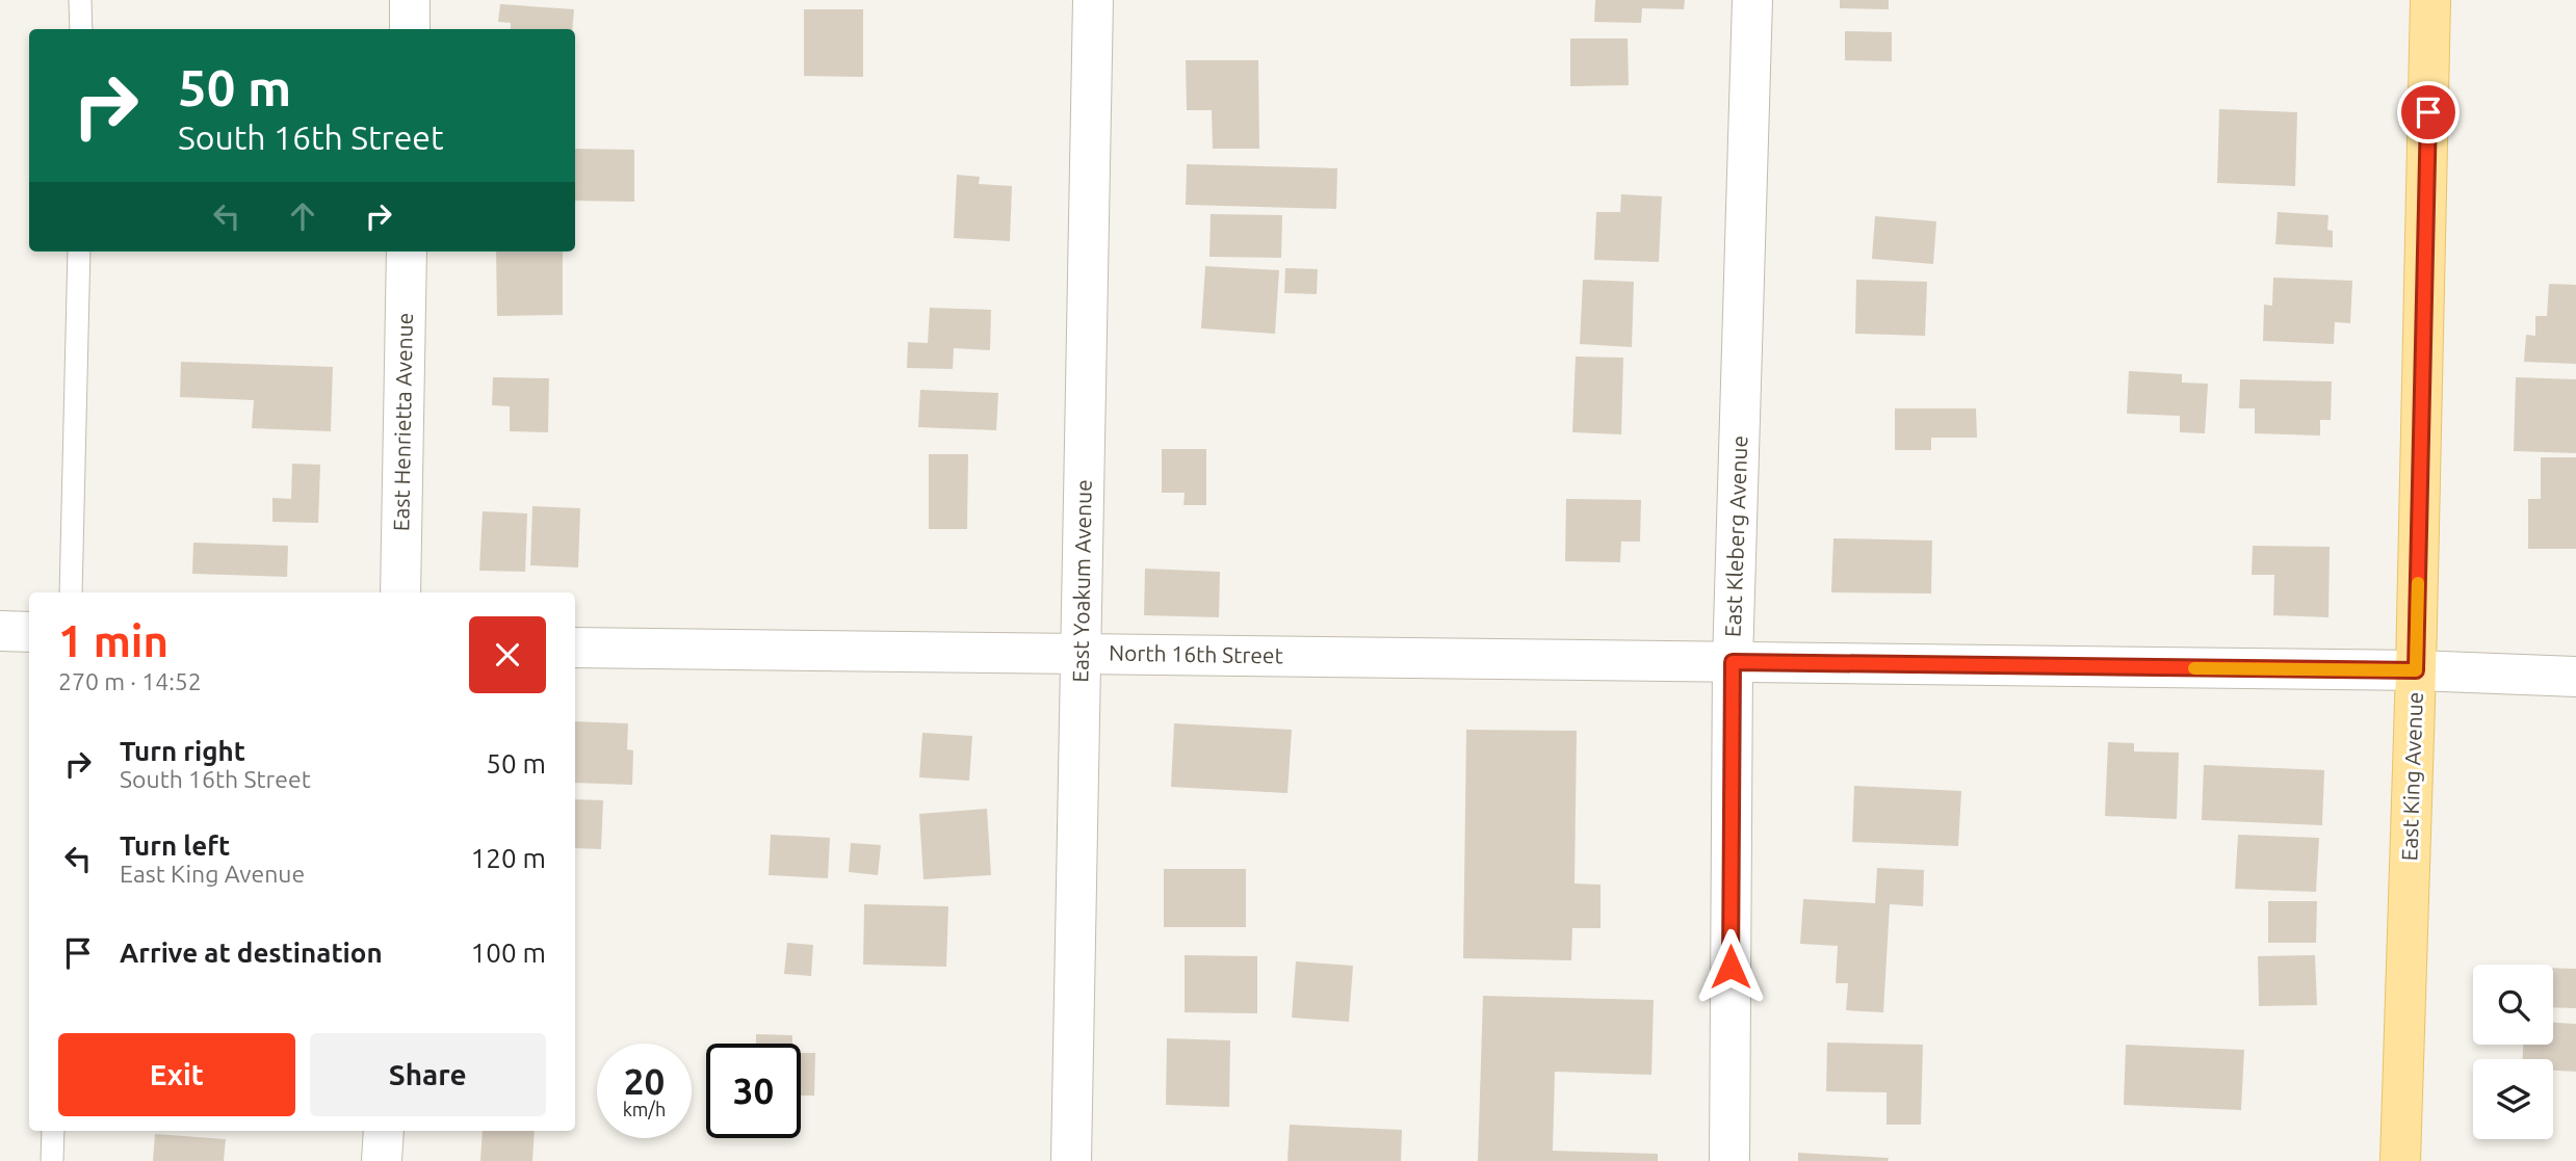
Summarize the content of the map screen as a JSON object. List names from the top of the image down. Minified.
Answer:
{"streets":{"main road":["East King Avenue"],"street":["East Henrietta Avenue","East Kleberg Avenue","East Yoakum Avenue","North 16th Street"]},"crossings":[["East Kleberg Avenue","North 16th Street"],["East Yoakum Avenue","North 16th Street"],["North 16th Street","East King Avenue"]],"page":{"turn":["50 m","South 16th Street"],"heading":["1 min","270 m · 14:52"],"list":[{"name":"Turn right","note":"South 16th Street","value":"50 m"},{"name":"Turn left","note":"East King Avenue","value":"120 m"},{"name":"Arrive at destination","value":"100 m"}],"buttons":["Exit","Share"],"speed":"20 km/h","limit":"30"}}
